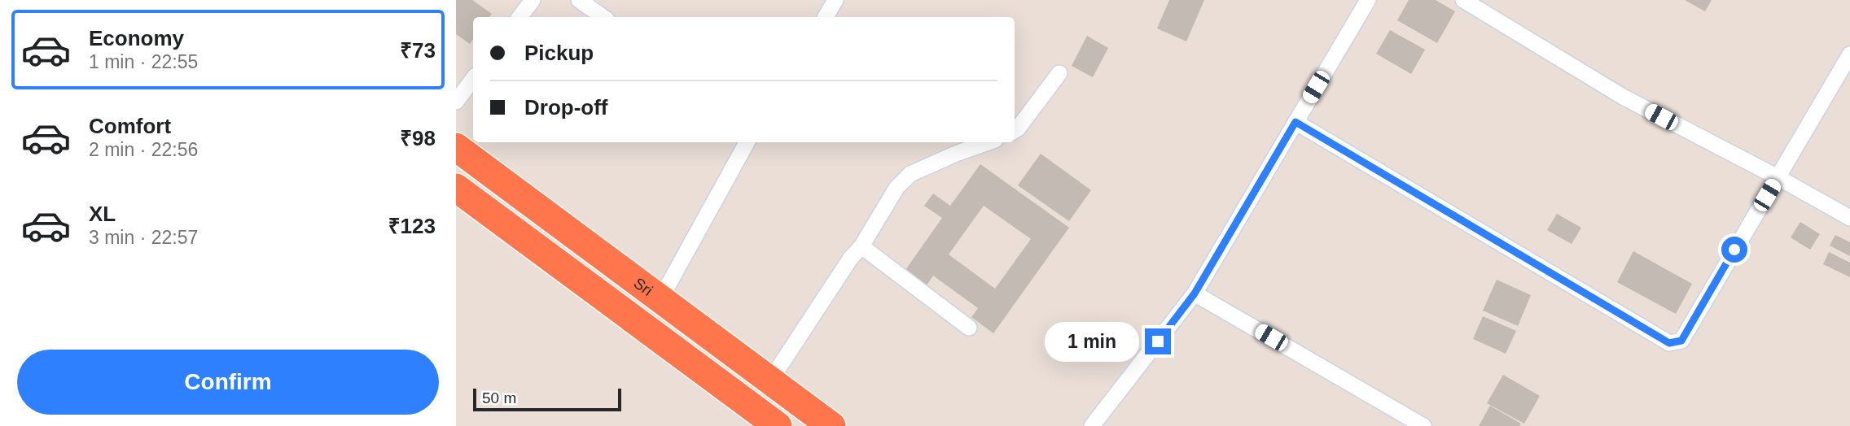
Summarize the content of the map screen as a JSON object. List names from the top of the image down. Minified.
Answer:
{"streets":{"highway":["Sri"]},"scale_bar":"50 m","page":{"list":[{"name":"Economy","note":"1 min · 22:55","value":"₹73"},{"name":"Comfort","note":"2 min · 22:56","value":"₹98"},{"name":"XL","note":"3 min · 22:57","value":"₹123"}],"banner":["Pickup","Drop-off"],"bubble":"1 min","buttons":"Confirm","scale":"50 m"}}
